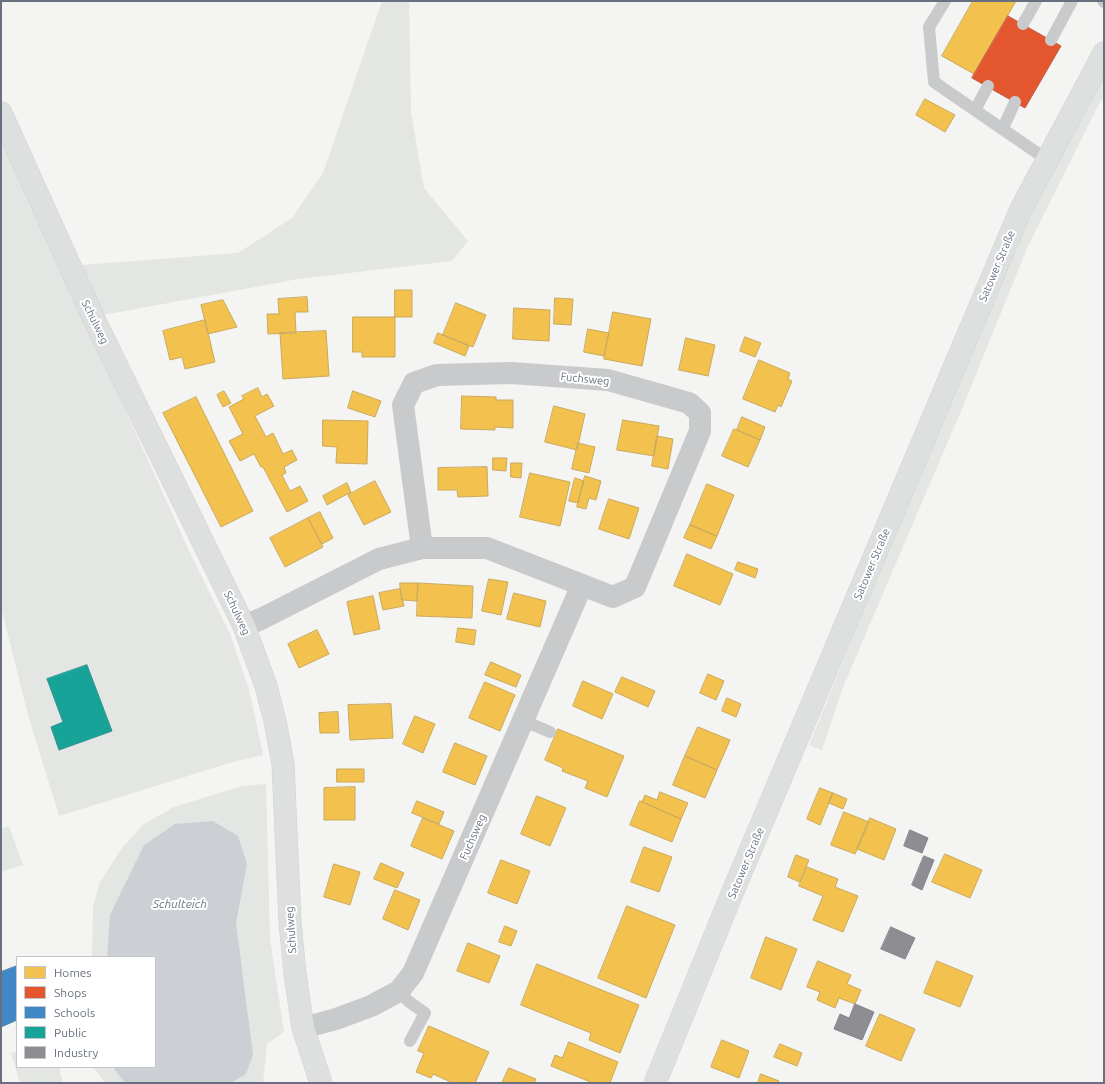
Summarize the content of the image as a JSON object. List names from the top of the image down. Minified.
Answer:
{"streets":{"main road":["Satower Straße","Schulweg"],"street":["Fuchsweg"]},"crossings":[["Schulweg","Fuchsweg"]],"water":["Schulteich"],"legend":["Homes","Shops","Schools","Public","Industry"]}
